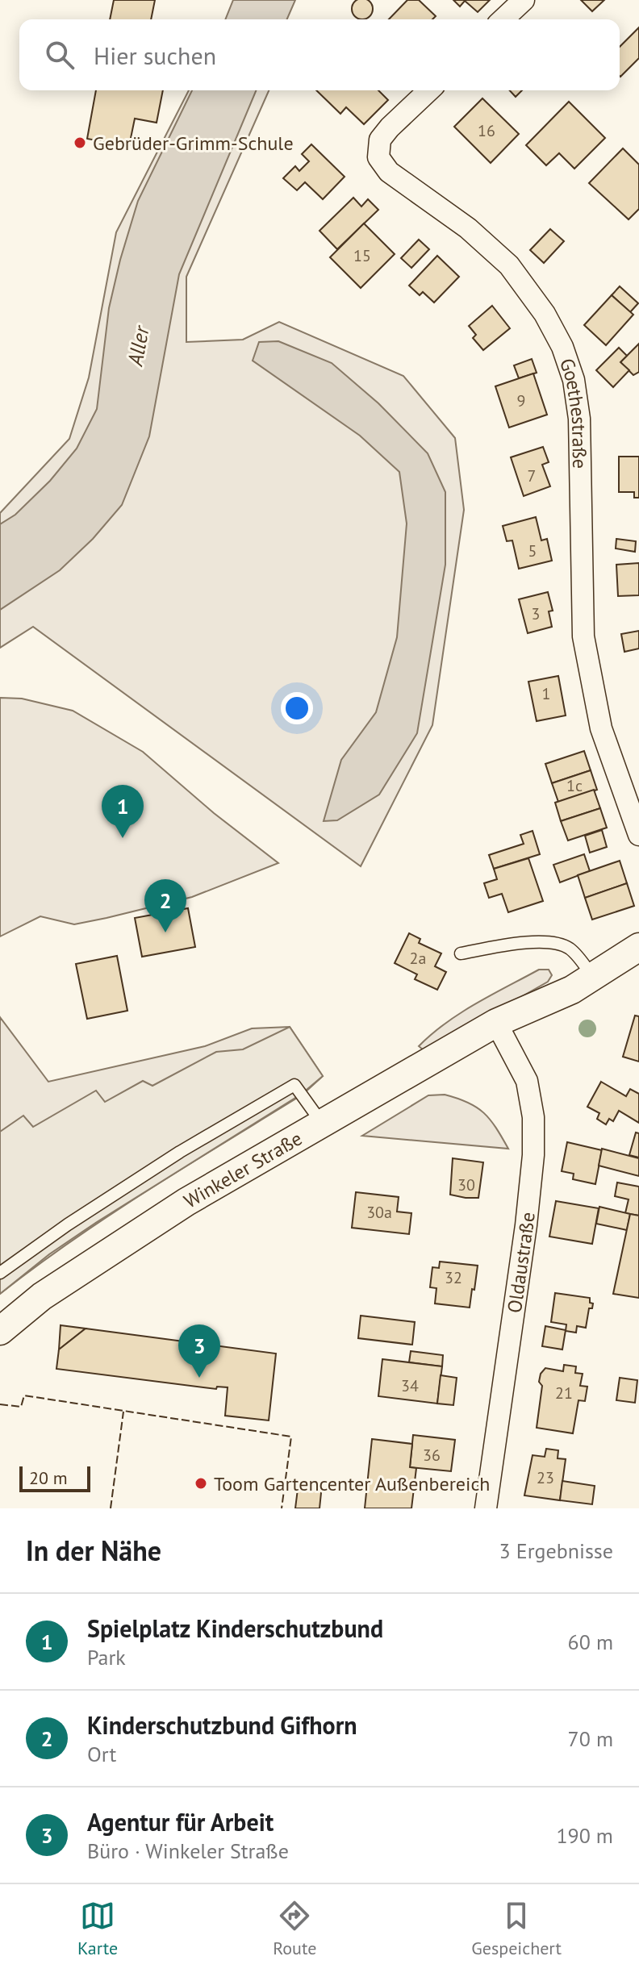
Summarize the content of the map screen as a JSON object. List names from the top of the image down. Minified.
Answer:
{"streets":{"street":["Goethestraße","Winkeler Straße","Oldaustraße"]},"crossings":[["Winkeler Straße","Oldaustraße"]],"water":["Aller"],"places":["Gebrüder-Grimm-Schule","Toom Gartencenter Außenbereich"],"house_numbers":["16","15","9","7","5","3","1","1c","2a","30","30a","32","34","21","36","23"],"scale_bar":"20 m","page":{"search":"Hier suchen","pins":["1","2","3"],"scale":"20 m","heading":["In der Nähe","3 Ergebnisse"],"list":[{"mark":"1","name":"Spielplatz Kinderschutzbund","note":"Park","value":"60 m"},{"mark":"2","name":"Kinderschutzbund Gifhorn","note":"Ort","value":"70 m"},{"mark":"3","name":"Agentur für Arbeit","note":"Büro · Winkeler Straße","value":"190 m"}],"nav":["Karte","Route","Gespeichert"]}}
